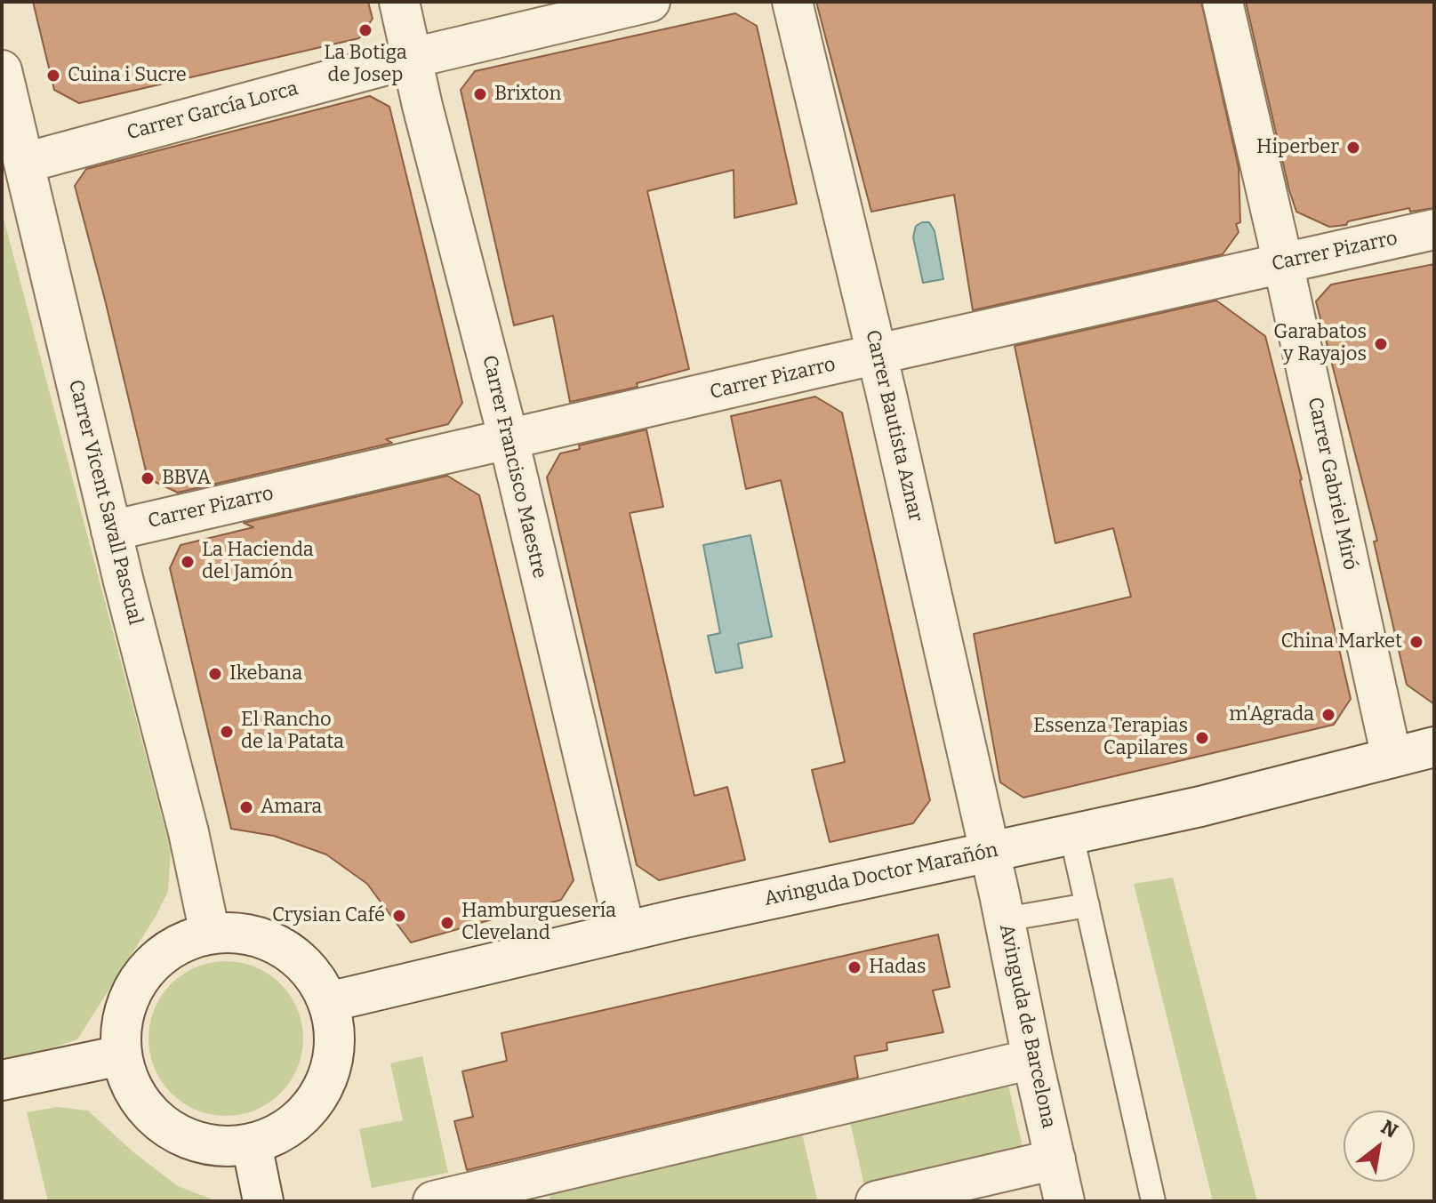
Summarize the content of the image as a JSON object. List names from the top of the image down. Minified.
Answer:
{"streets":{"street":["Carrer García Lorca","Carrer Pizarro","Carrer Bautista Aznar","Carrer Francisco Maestre","Carrer Gabriel Miró","Carrer Vicent Savall Pascual","Avinguda Doctor Marañón","Avinguda de Barcelona"]},"crossings":[["Carrer García Lorca","Carrer Francisco Maestre"],["Carrer García Lorca","Carrer Vicent Savall Pascual"],["Carrer Pizarro","Carrer Bautista Aznar"],["Carrer Pizarro","Carrer Francisco Maestre"],["Carrer Pizarro","Carrer Gabriel Miró"],["Carrer Pizarro","Carrer Vicent Savall Pascual"],["Carrer Bautista Aznar","Avinguda Doctor Marañón"],["Carrer Bautista Aznar","Avinguda de Barcelona"],["Carrer Francisco Maestre","Avinguda Doctor Marañón"],["Carrer Gabriel Miró","Avinguda Doctor Marañón"],["Carrer Vicent Savall Pascual","Avinguda Doctor Marañón"],["Avinguda Doctor Marañón","Avinguda de Barcelona"]],"places":["La Botiga de Josep","Cuina i Sucre","Brixton","Hiperber","Garabatos y Rayajos","BBVA","La Hacienda del Jamón","China Market","Ikebana","m'Agrada","El Rancho de la Patata","Essenza Terapias Capilares","Amara","Crysian Café","Hamburguesería Cleveland","Hadas"],"north":"top right"}
